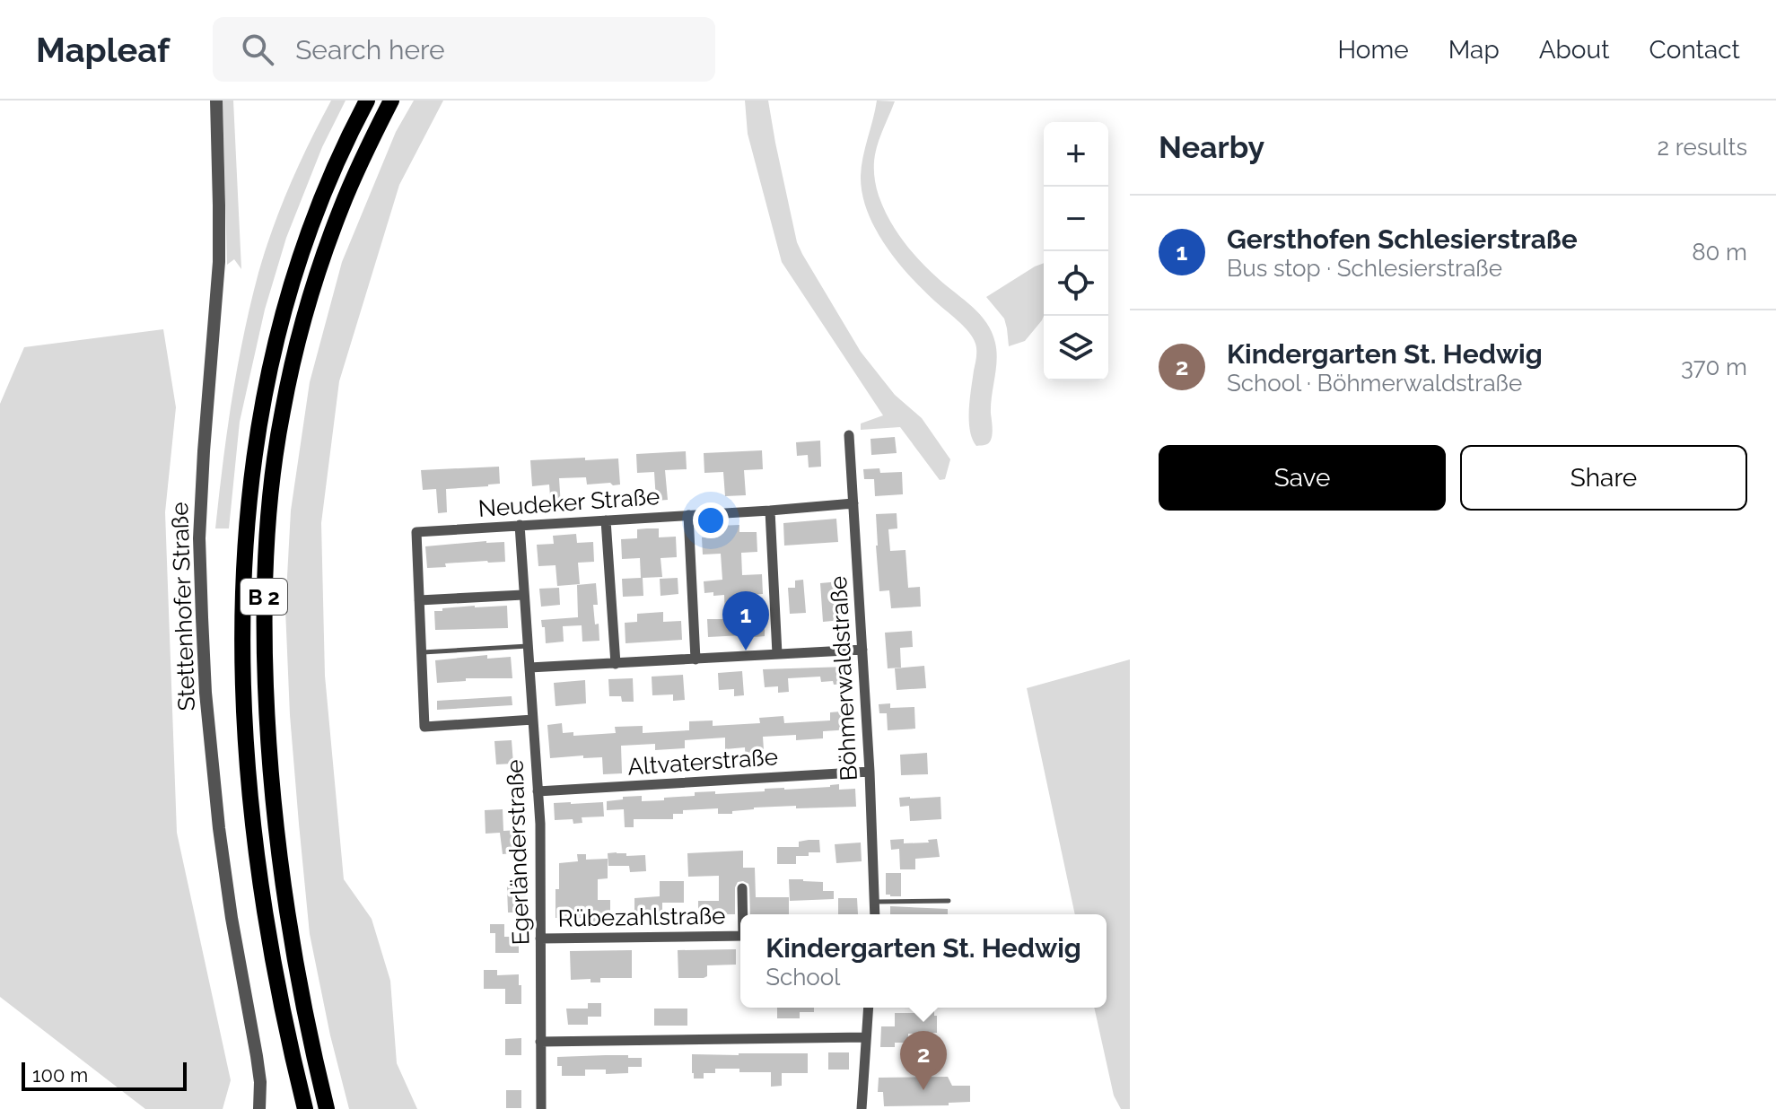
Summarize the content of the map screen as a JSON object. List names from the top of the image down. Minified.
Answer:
{"streets":{"highway":["B 2"],"street":["Neudeker Straße","Stettenhofer Straße","Böhmerwaldstraße","Altvaterstraße","Egerländerstraße","Rübezahlstraße"]},"crossings":[["Neudeker Straße","Böhmerwaldstraße"],["Neudeker Straße","Egerländerstraße"],["Böhmerwaldstraße","Altvaterstraße"],["Altvaterstraße","Egerländerstraße"],["Egerländerstraße","Rübezahlstraße"]],"scale_bar":"100 m","page":{"header":"Mapleaf","search":"Search here","nav":["Home","Map","About","Contact"],"heading":["Nearby","2 results"],"map_buttons":["+","−"],"list":[{"mark":"1","name":"Gersthofen Schlesierstraße","note":"Bus stop · Schlesierstraße","value":"80 m"},{"mark":"2","name":"Kindergarten St. Hedwig","note":"School · Böhmerwaldstraße","value":"370 m"}],"buttons":["Save","Share"],"pins":["1","2"],"popup":["Kindergarten St. Hedwig","School"],"scale":"100 m"}}
